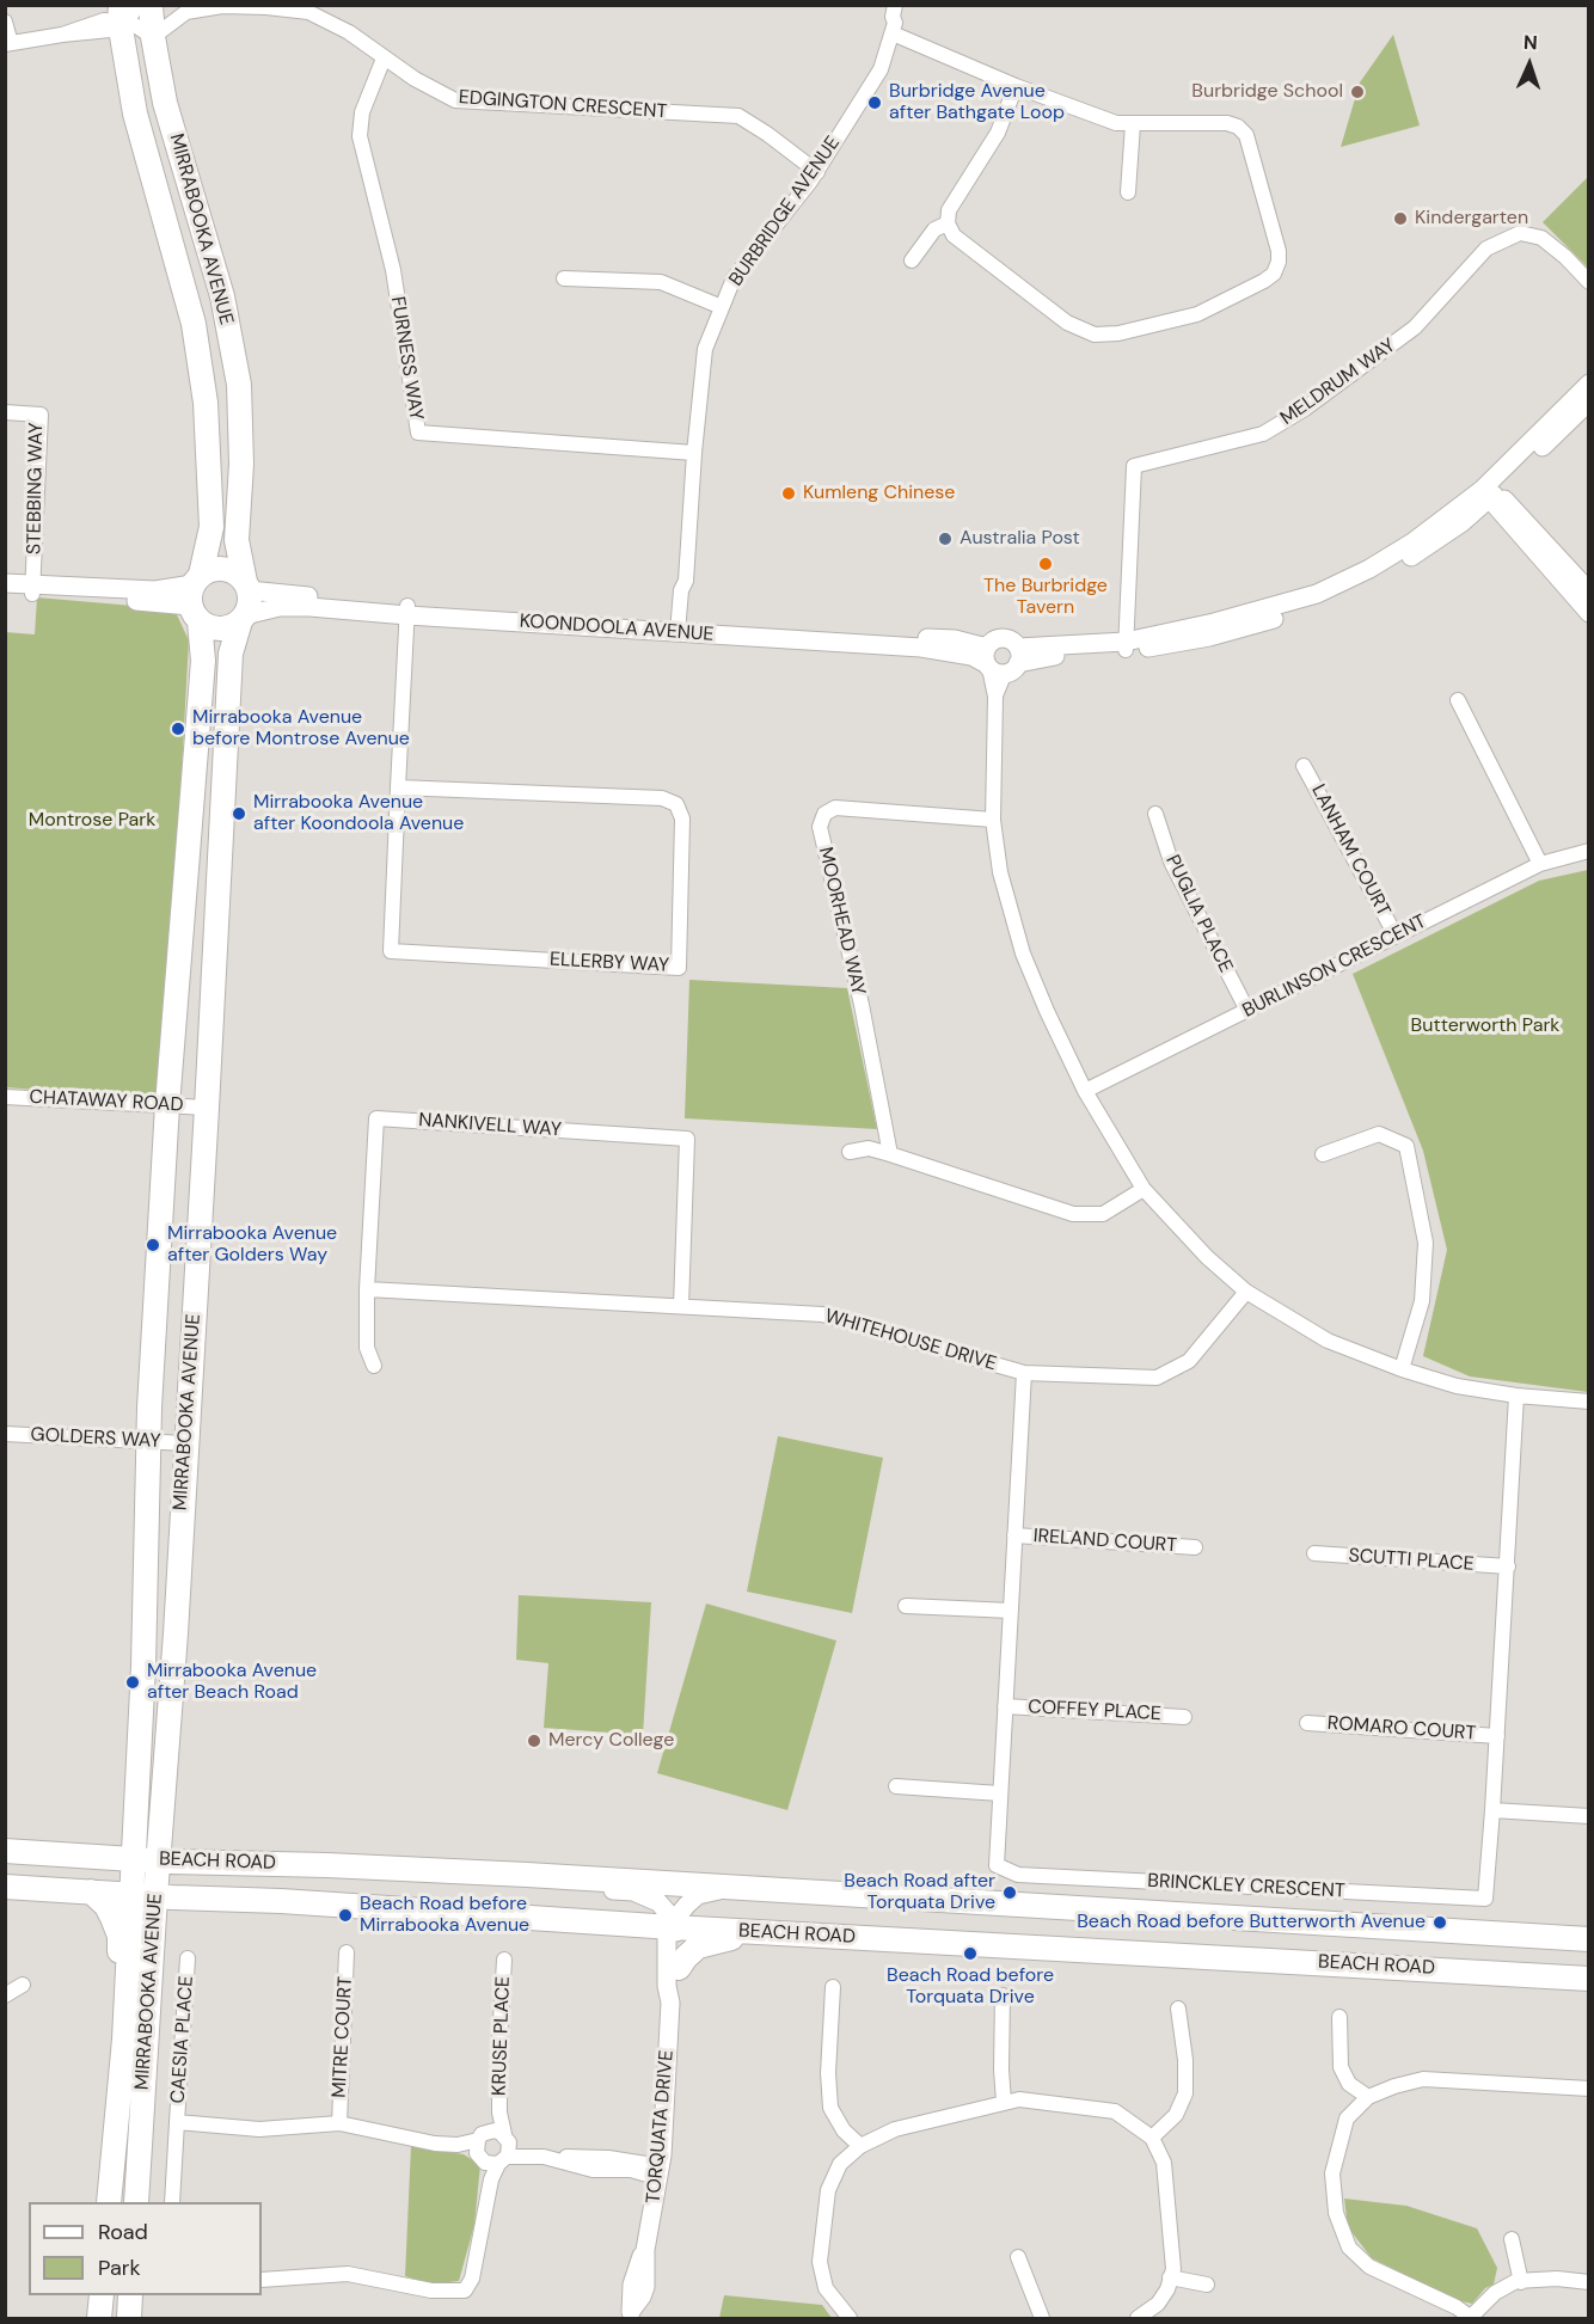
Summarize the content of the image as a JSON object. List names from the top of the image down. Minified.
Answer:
{"streets":{"main road":["MIRRABOOKA AVENUE","BEACH ROAD"],"street":["EDGINGTON CRESCENT","BURBRIDGE AVENUE","FURNESS WAY","MELDRUM WAY","STEBBING WAY","KOONDOOLA AVENUE","LANHAM COURT","PUGLIA PLACE","MOORHEAD WAY","ELLERBY WAY","BURLINSON CRESCENT","CHATAWAY ROAD","NANKIVELL WAY","WHITEHOUSE DRIVE","GOLDERS WAY","IRELAND COURT","SCUTTI PLACE","COFFEY PLACE","ROMARO COURT","BRINCKLEY CRESCENT","KRUSE PLACE","MITRE COURT","CAESIA PLACE","TORQUATA DRIVE"]},"crossings":[["EDGINGTON CRESCENT","BURBRIDGE AVENUE"],["EDGINGTON CRESCENT","MIRRABOOKA AVENUE"],["EDGINGTON CRESCENT","FURNESS WAY"],["BURBRIDGE AVENUE","FURNESS WAY"],["BURBRIDGE AVENUE","KOONDOOLA AVENUE"],["MIRRABOOKA AVENUE","KOONDOOLA AVENUE"],["MIRRABOOKA AVENUE","CHATAWAY ROAD"],["MIRRABOOKA AVENUE","GOLDERS WAY"],["MIRRABOOKA AVENUE","BEACH ROAD"],["MELDRUM WAY","KOONDOOLA AVENUE"],["KOONDOOLA AVENUE","ELLERBY WAY"],["LANHAM COURT","BURLINSON CRESCENT"],["PUGLIA PLACE","BURLINSON CRESCENT"],["NANKIVELL WAY","WHITEHOUSE DRIVE"],["WHITEHOUSE DRIVE","BRINCKLEY CRESCENT"],["IRELAND COURT","BRINCKLEY CRESCENT"],["SCUTTI PLACE","BRINCKLEY CRESCENT"],["COFFEY PLACE","BRINCKLEY CRESCENT"],["ROMARO COURT","BRINCKLEY CRESCENT"],["BEACH ROAD","TORQUATA DRIVE"]],"parks":["Montrose Park","Butterworth Park"],"places":["Burbridge School","Burbridge Avenue after Bathgate Loop","Kindergarten","Kumleng Chinese","Australia Post","The Burbridge Tavern","Mirrabooka Avenue before Montrose Avenue","Mirrabooka Avenue after Koondoola Avenue","Mirrabooka Avenue after Golders Way","Mirrabooka Avenue after Beach Road","Mercy College","Beach Road after Torquata Drive","Beach Road before Mirrabooka Avenue","Beach Road before Butterworth Avenue","Beach Road before Torquata Drive"],"legend":["Road","Park"],"north":"top"}
